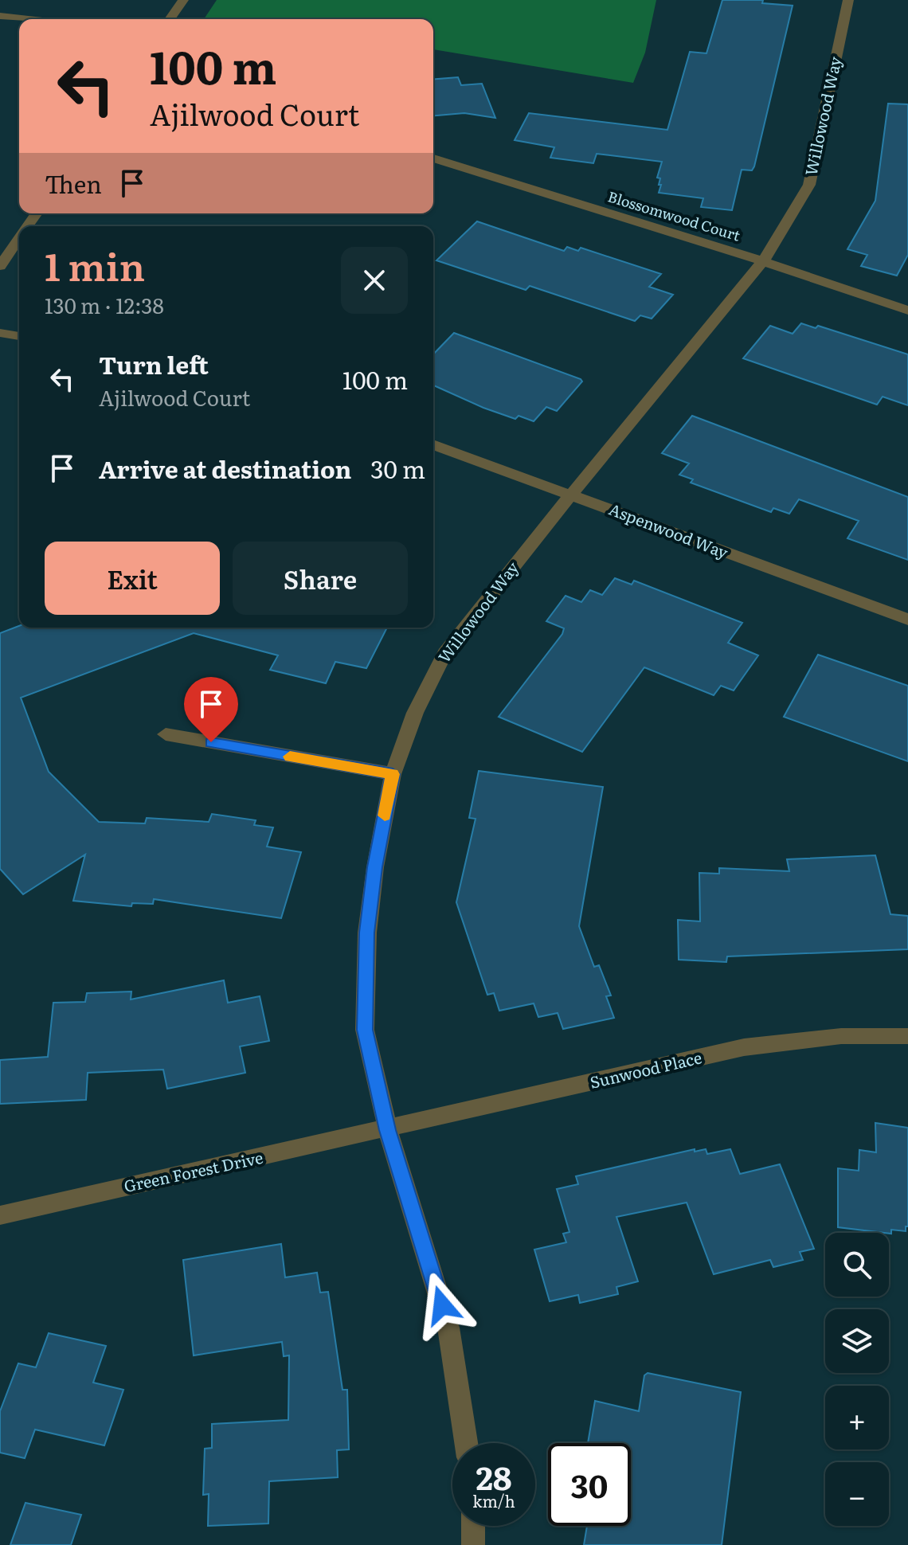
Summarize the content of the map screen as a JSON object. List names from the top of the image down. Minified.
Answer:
{"streets":{"street":["Willowood Way","Blossomwood Court","Aspenwood Way","Sunwood Place","Green Forest Drive"]},"crossings":[["Willowood Way","Blossomwood Court"],["Willowood Way","Aspenwood Way"],["Willowood Way","Sunwood Place"],["Willowood Way","Green Forest Drive"],["Sunwood Place","Green Forest Drive"]],"page":{"turn":["100 m","Ajilwood Court"],"then":"Then","heading":["1 min","130 m · 12:38"],"list":[{"name":"Turn left","note":"Ajilwood Court","value":"100 m"},{"name":"Arrive at destination","value":"30 m"}],"buttons":["Exit","Share"],"map_buttons":["+","−"],"speed":"28 km/h","limit":"30"}}
